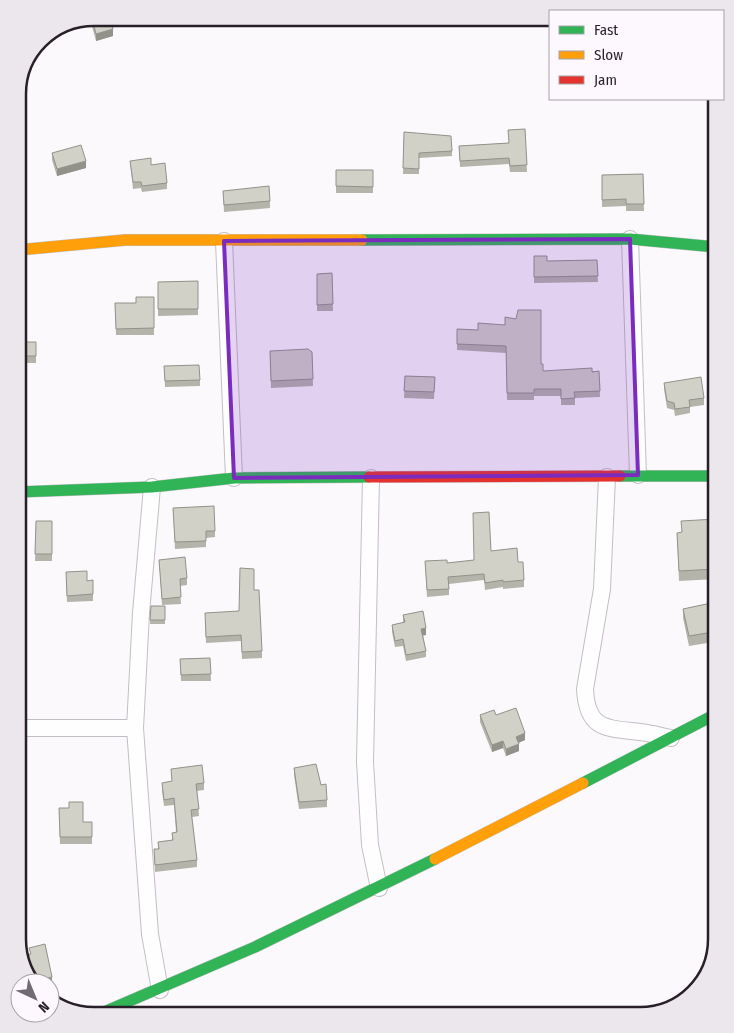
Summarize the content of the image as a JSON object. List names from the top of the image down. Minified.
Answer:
{"legend":["Fast","Slow","Jam"],"north":"bottom right"}
